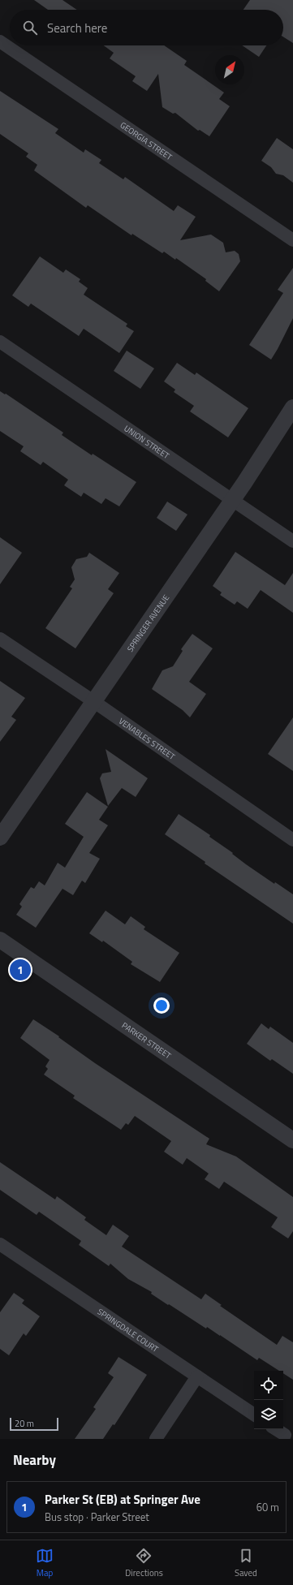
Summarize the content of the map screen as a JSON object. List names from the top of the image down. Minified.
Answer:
{"streets":{"street":["GEORGIA STREET","UNION STREET","SPRINGER AVENUE","VENABLES STREET","PARKER STREET","SPRINGDALE COURT"]},"crossings":[["UNION STREET","SPRINGER AVENUE"],["SPRINGER AVENUE","VENABLES STREET"]],"scale_bar":"20 m","north":"top right","page":{"search":"Search here","pins":"1","scale":"20 m","heading":"Nearby","list":[{"mark":"1","name":"Parker St (EB) at Springer Ave","note":"Bus stop · Parker Street","value":"60 m"}],"nav":["Map","Directions","Saved"]}}
